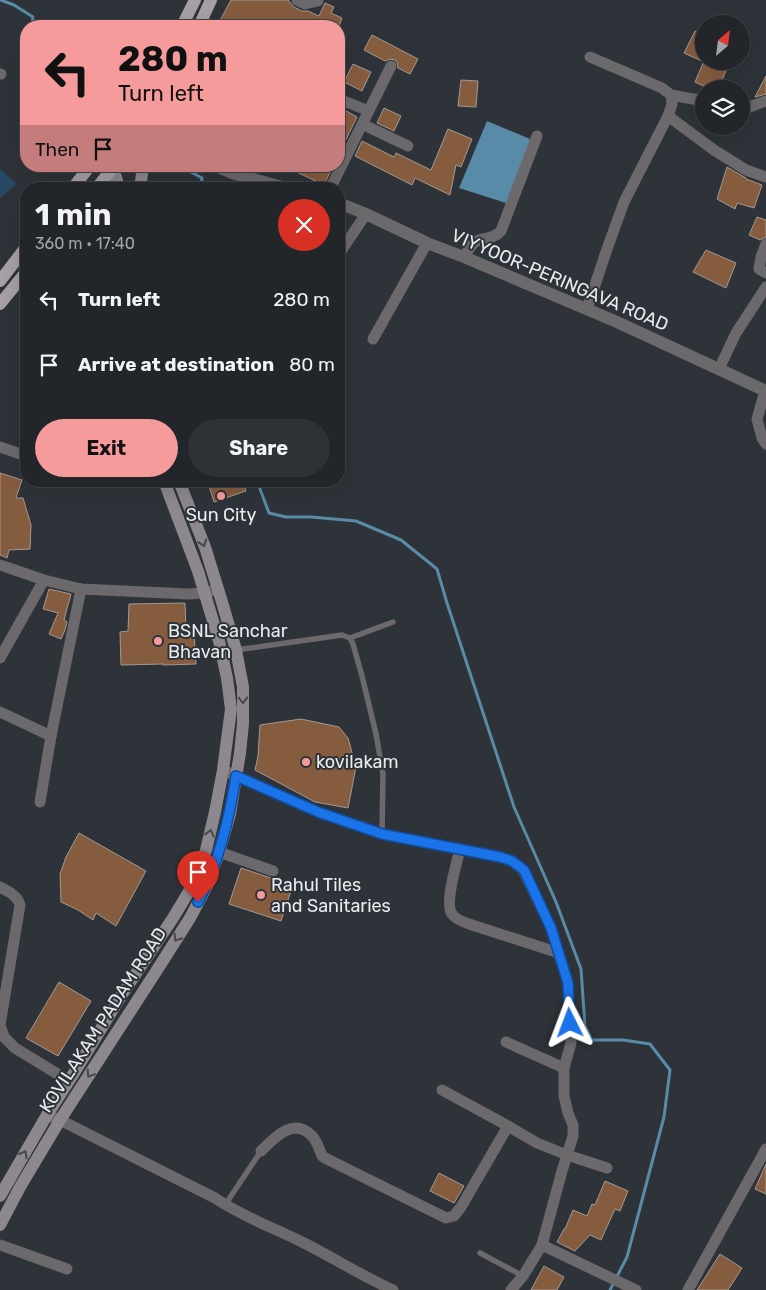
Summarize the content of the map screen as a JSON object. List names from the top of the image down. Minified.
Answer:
{"streets":{"main road":["KOVILAKAM PADAM ROAD"],"street":["VIYYOOR-PERINGAVA ROAD"]},"places":["Sun City","BSNL Sanchar Bhavan","kovilakam","Rahul Tiles and Sanitaries"],"north":"top right","page":{"turn":["280 m","Turn left"],"then":"Then","heading":["1 min","360 m · 17:40"],"list":[{"name":"Turn left","value":"280 m"},{"name":"Arrive at destination","value":"80 m"}],"buttons":["Exit","Share"]}}
